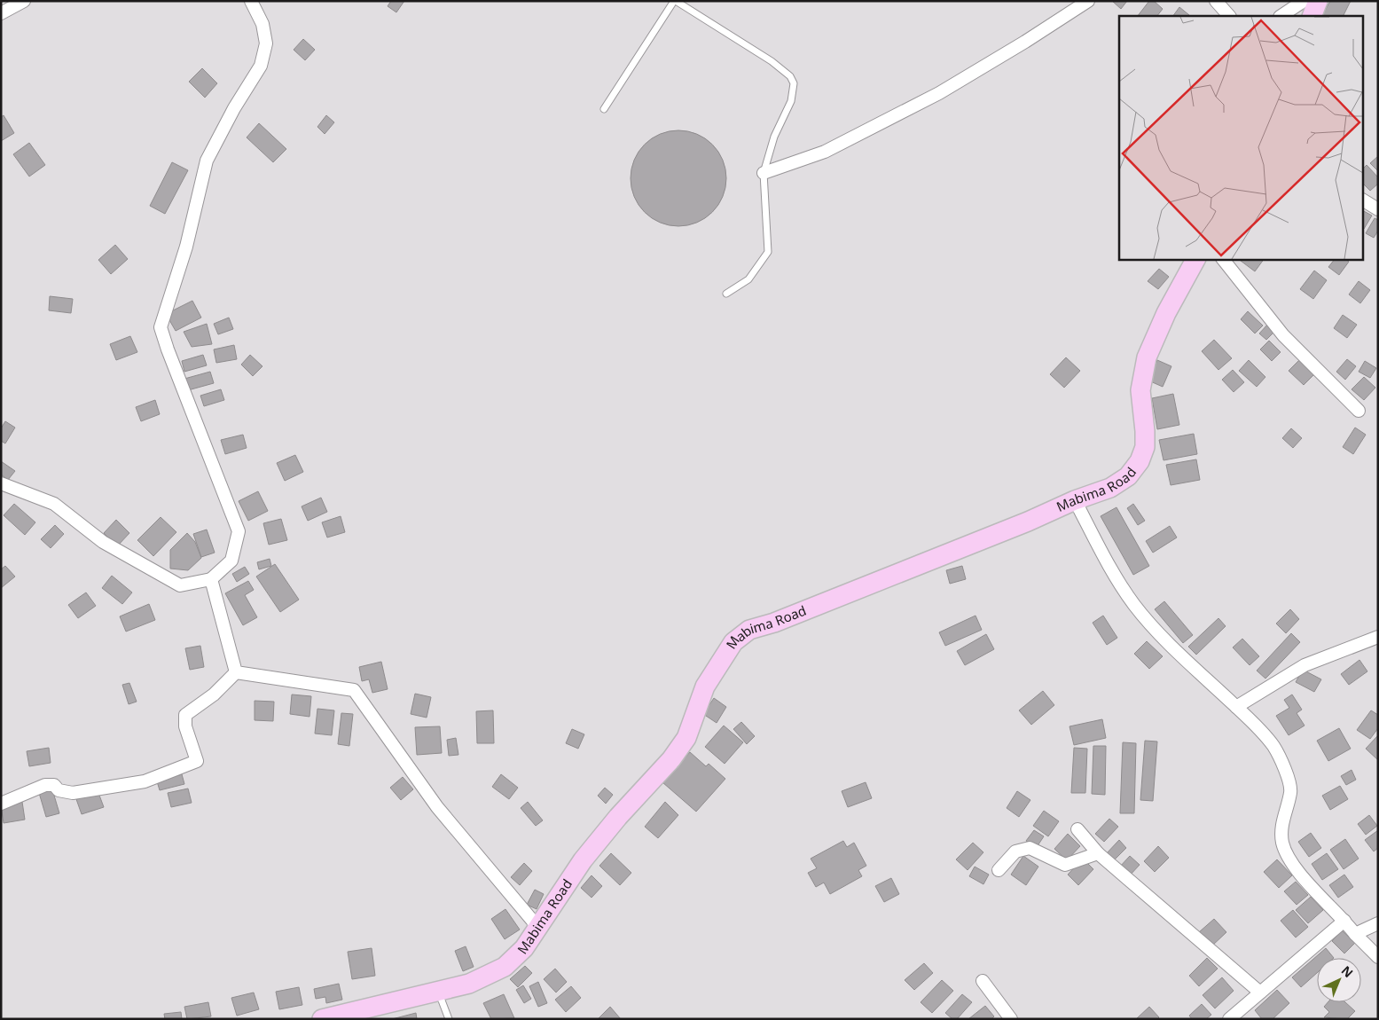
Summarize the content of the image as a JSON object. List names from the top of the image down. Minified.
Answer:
{"streets":{"main road":["Mabima Road"]},"north":"top right"}
